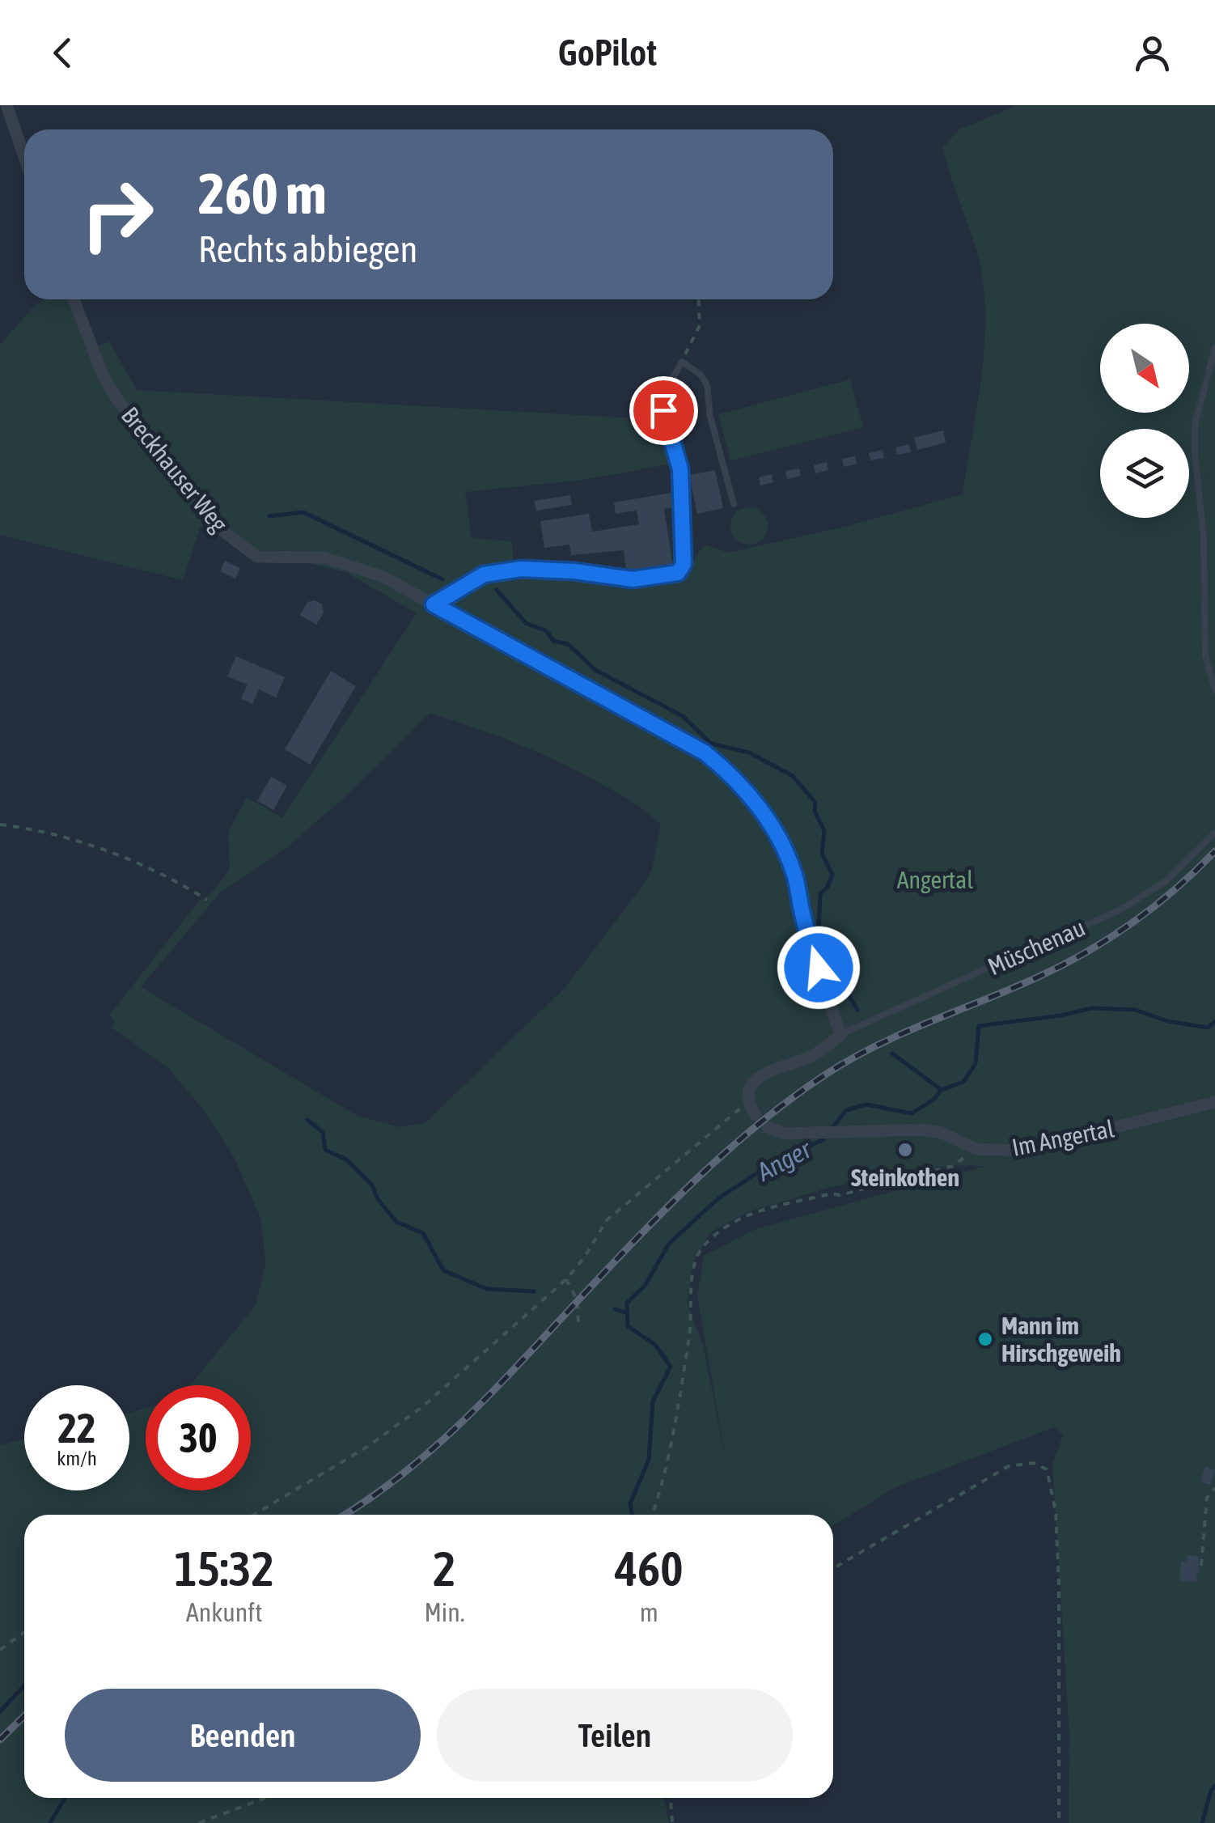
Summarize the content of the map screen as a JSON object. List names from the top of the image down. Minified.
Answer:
{"streets":{"street":["Breckhauser Weg","Im Angertal"],"lane":["Müschenau"]},"crossings":[["Breckhauser Weg","Müschenau"]],"water":["Anger"],"parks":["Angertal"],"places":["Steinkothen","Mann im Hirschgeweih"],"north":"bottom right","page":{"header":"GoPilot","turn":["260 m","Rechts abbiegen"],"speed":"22 km/h","limit":"30","eta":["15:32","Ankunft","2","Min.","460","m"],"buttons":["Beenden","Teilen"]}}
